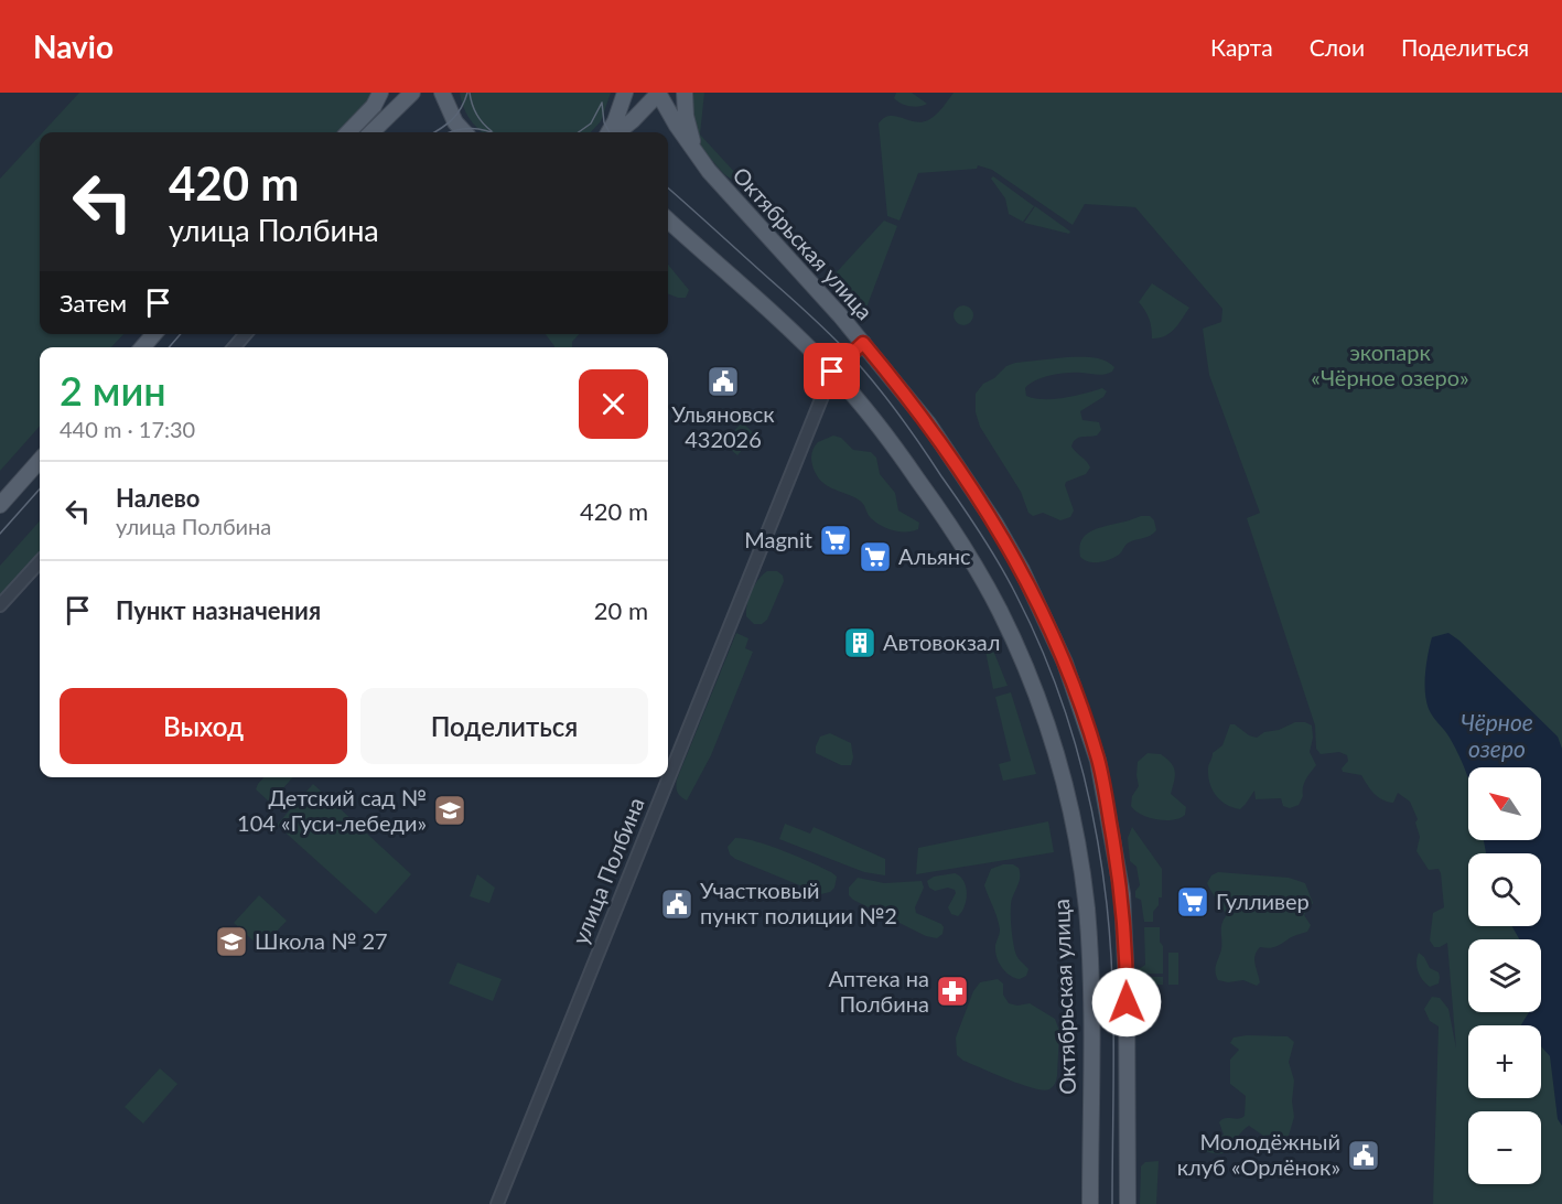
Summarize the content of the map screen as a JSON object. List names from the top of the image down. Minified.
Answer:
{"streets":{"main road":["Октябрьская улица","улица Полбина"]},"crossings":[["Октябрьская улица","улица Полбина"]],"water":["Чёрное озеро"],"parks":["экопарк «Чёрное озеро»"],"places":{"public building":["Ульяновск 432026","Участковый пункт полиции №2","Молодёжный клуб «Орлёнок»"],"supermarket":["Magnit","Альянс","Гулливер"],"building":["Автовокзал"],"school or university":["Детский сад № 104 «Гуси-лебеди»","Школа № 27"],"pharmacy":["Аптека на Полбина"]},"north":"top left","page":{"header":"Navio","nav":["Карта","Слои","Поделиться"],"turn":["420 m","улица Полбина"],"then":"Затем","heading":["2 мин","440 m · 17:30"],"list":[{"name":"Налево","note":"улица Полбина","value":"420 m"},{"name":"Пункт назначения","value":"20 m"}],"buttons":["Выход","Поделиться"],"map_buttons":["+","−"]}}
